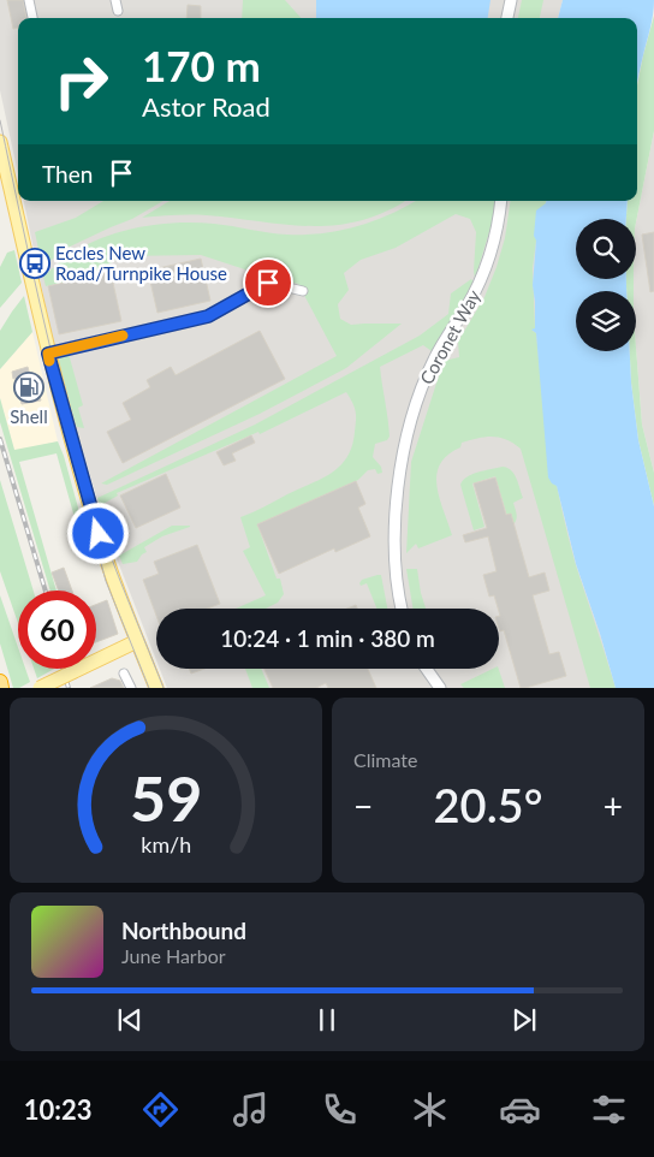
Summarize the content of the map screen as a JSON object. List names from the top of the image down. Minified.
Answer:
{"streets":{"street":["Coronet Way"]},"places":{"bus stop":["Eccles New Road/Turnpike House"],"fuel station":["Shell"]},"page":{"turn":["170 m","Astor Road"],"then":"Then","limit":"60","trip":"10:24 · 1 min · 380 m","tile":"Climate","heat":["−","20.5°","+"],"song":["Northbound","June Harbor"],"tabs":"10:23","gauge":["59","km/h"]}}
